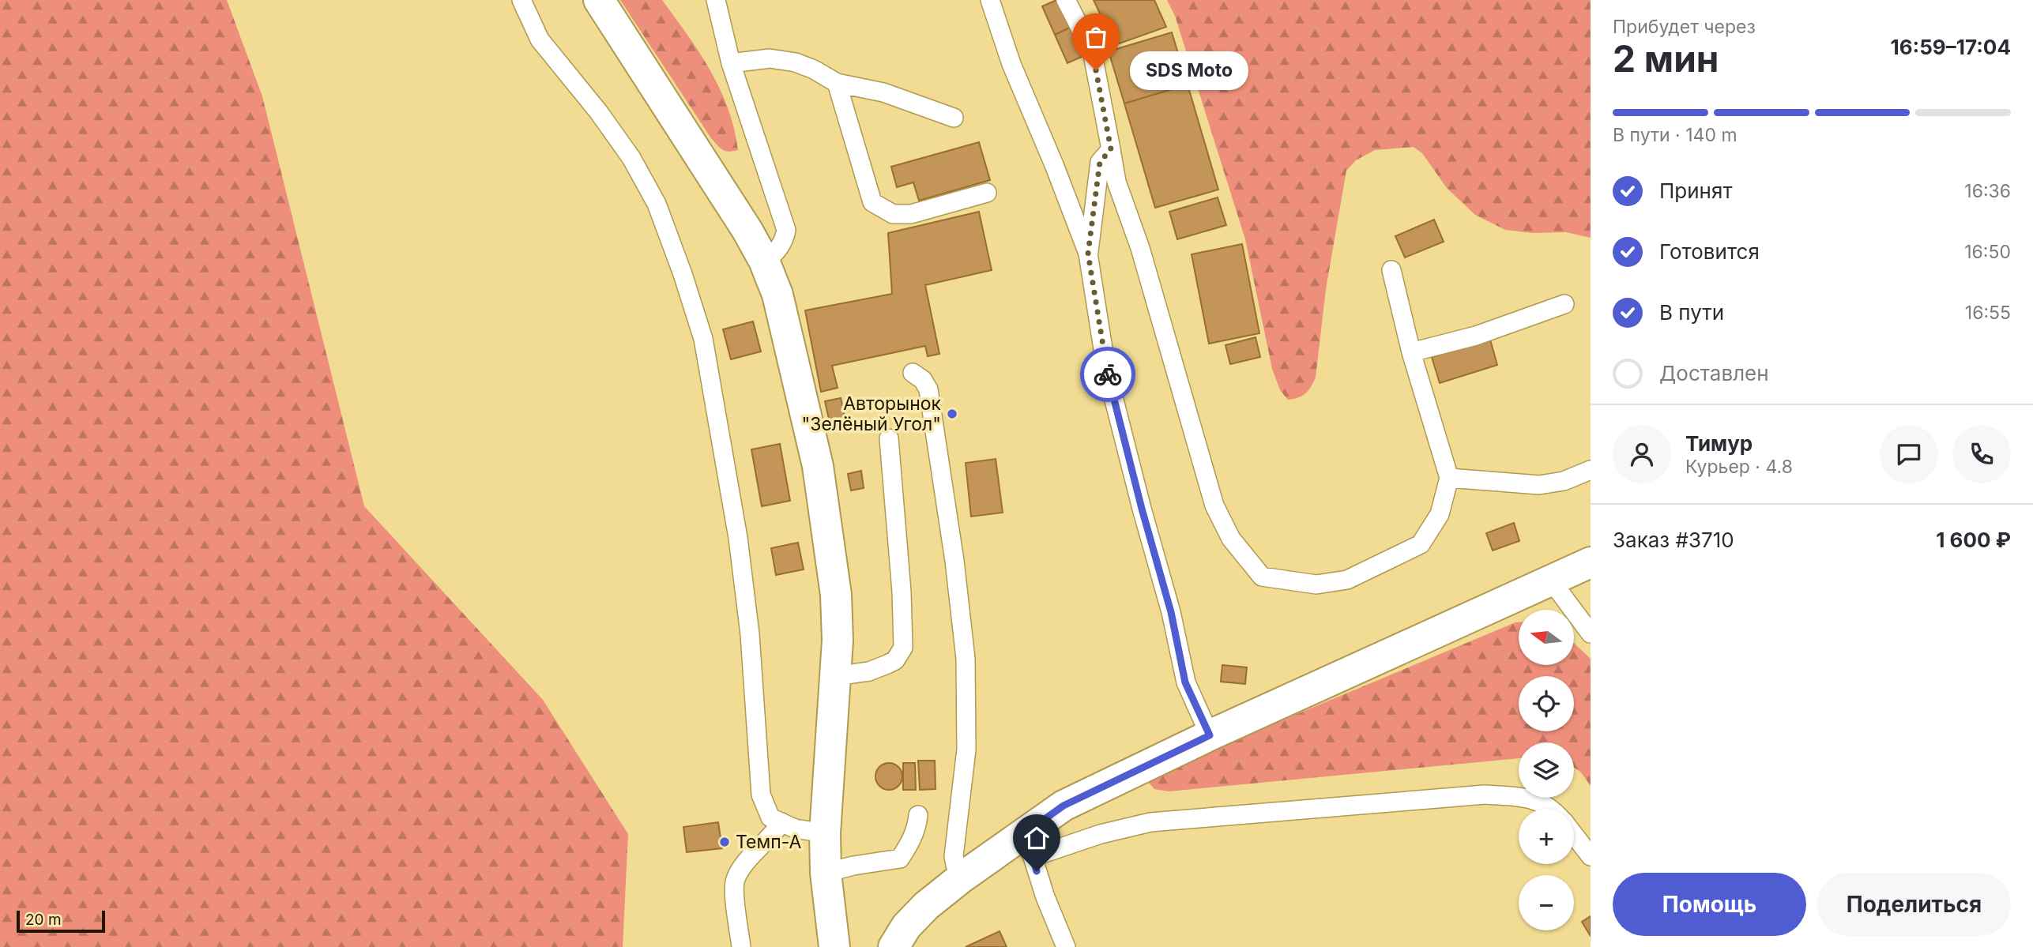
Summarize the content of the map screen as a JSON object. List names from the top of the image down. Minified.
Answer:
{"places":["SDS Moto","Авторынок \"Зелёный Угол\"","Темп-А"],"scale_bar":"20 m","north":"left","page":{"heading":["2 мин","Прибудет через","16:59–17:04"],"panel":["Тимур","Курьер · 4.8","Заказ #3710","1 600 ₽"],"bubble":"SDS Moto","bar":"В пути · 140 m","list":[["Принят","16:36"],["Готовится","16:50"],["В пути","16:55"],"Доставлен"],"map_buttons":["+","−"],"buttons":["Помощь","Поделиться"],"scale":"20 m"}}
